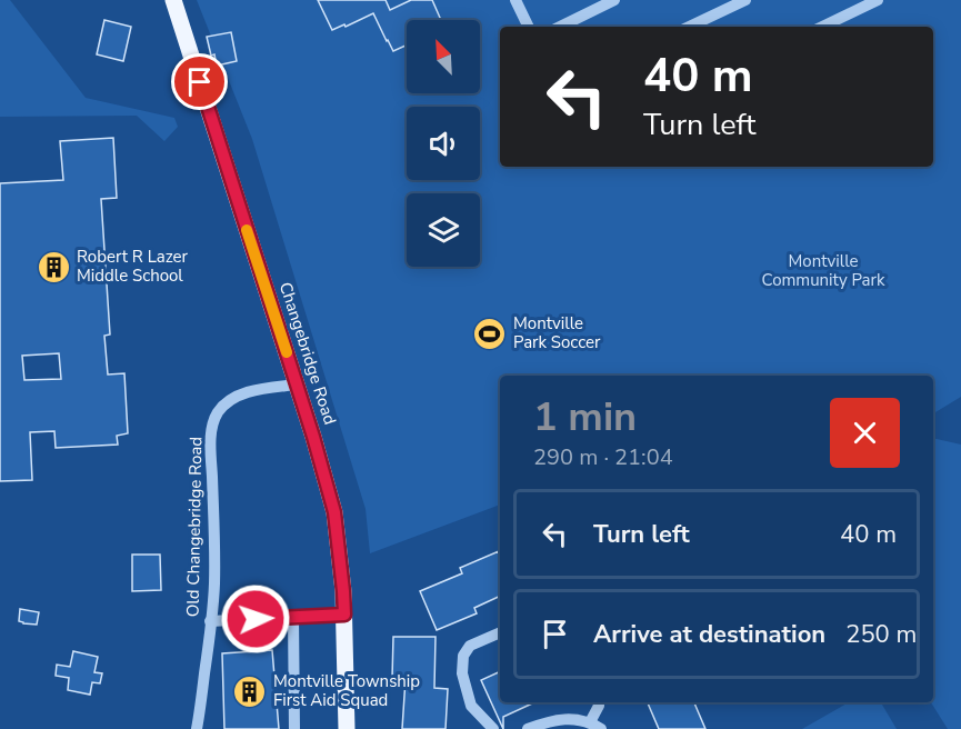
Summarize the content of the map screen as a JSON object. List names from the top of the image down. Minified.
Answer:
{"streets":{"main road":["Changebridge Road"],"street":["Old Changebridge Road"]},"crossings":[["Changebridge Road","Old Changebridge Road"]],"parks":["Montville Community Park"],"places":{"building":["Robert R Lazer Middle School","Montville Township First Aid Squad"],"sports":["Montville Park Soccer"]},"north":"top left","page":{"turn":["40 m","Turn left"],"heading":["1 min","290 m · 21:04"],"list":[{"name":"Turn left","value":"40 m"},{"name":"Arrive at destination","value":"250 m"}]}}
